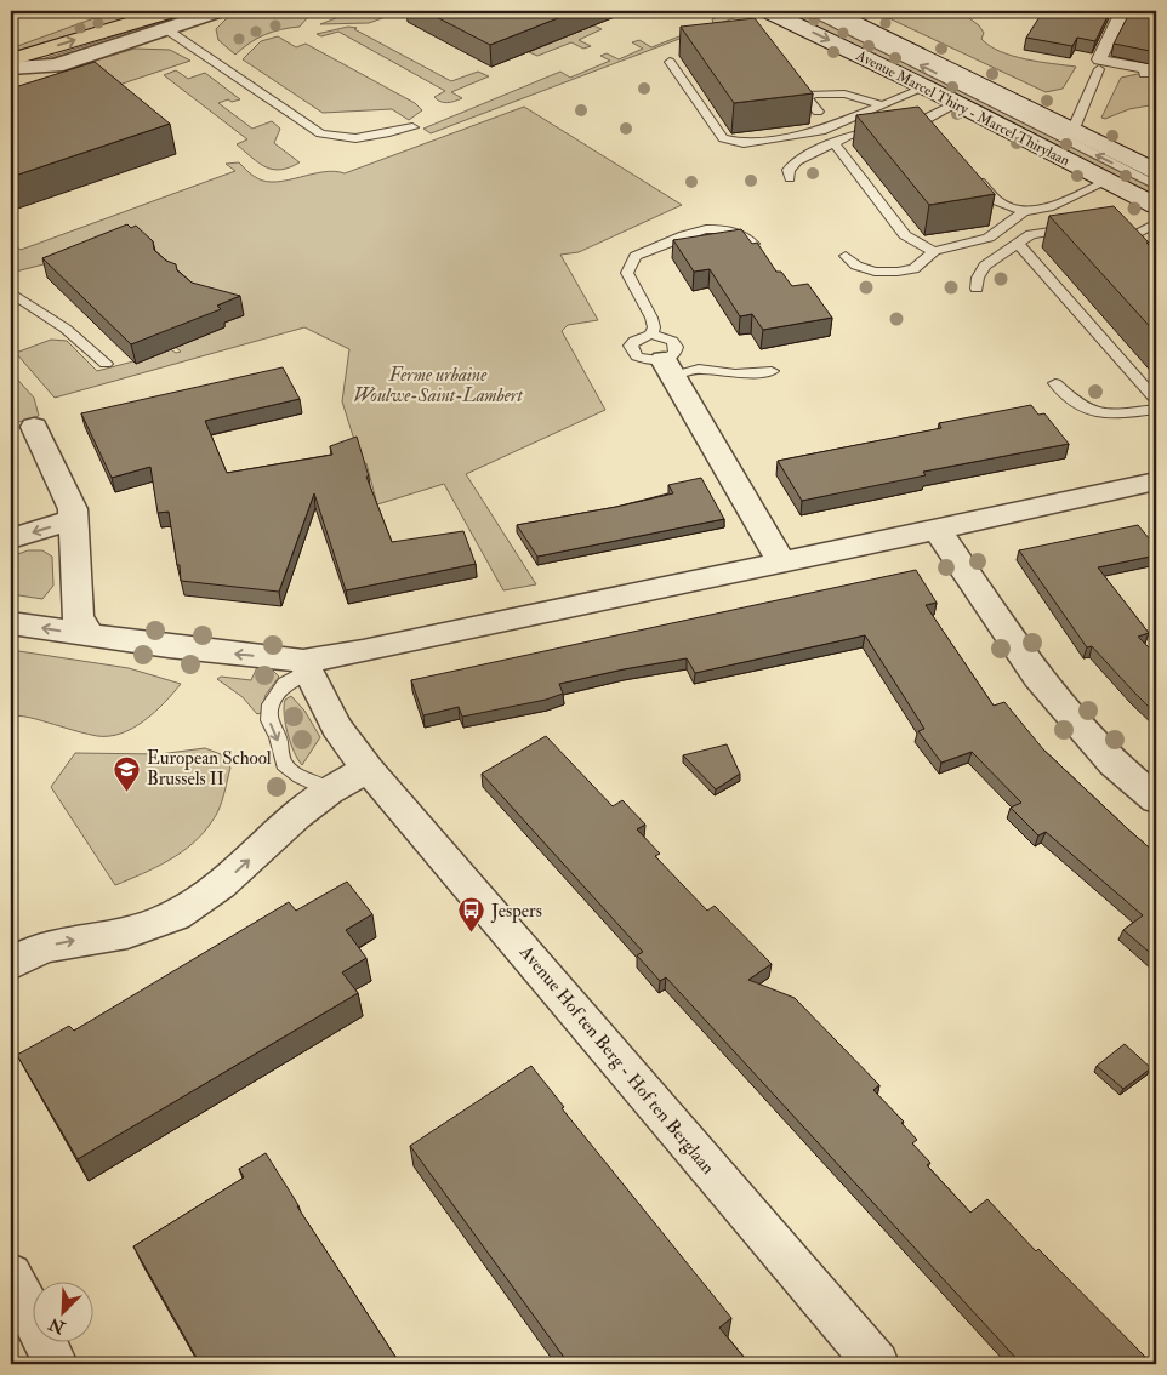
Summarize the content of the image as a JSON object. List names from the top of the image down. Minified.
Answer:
{"streets":{"main road":["Avenue Marcel Thiry - Marcel Thirylaan"],"street":["Avenue Hof ten Berg - Hof ten Berglaan"]},"parks":["Ferme urbaine Woulwe-Saint-Lambert"],"places":{"school or university":["European School Brussels II"],"bus stop":["Jespers"]},"north":"bottom left"}
